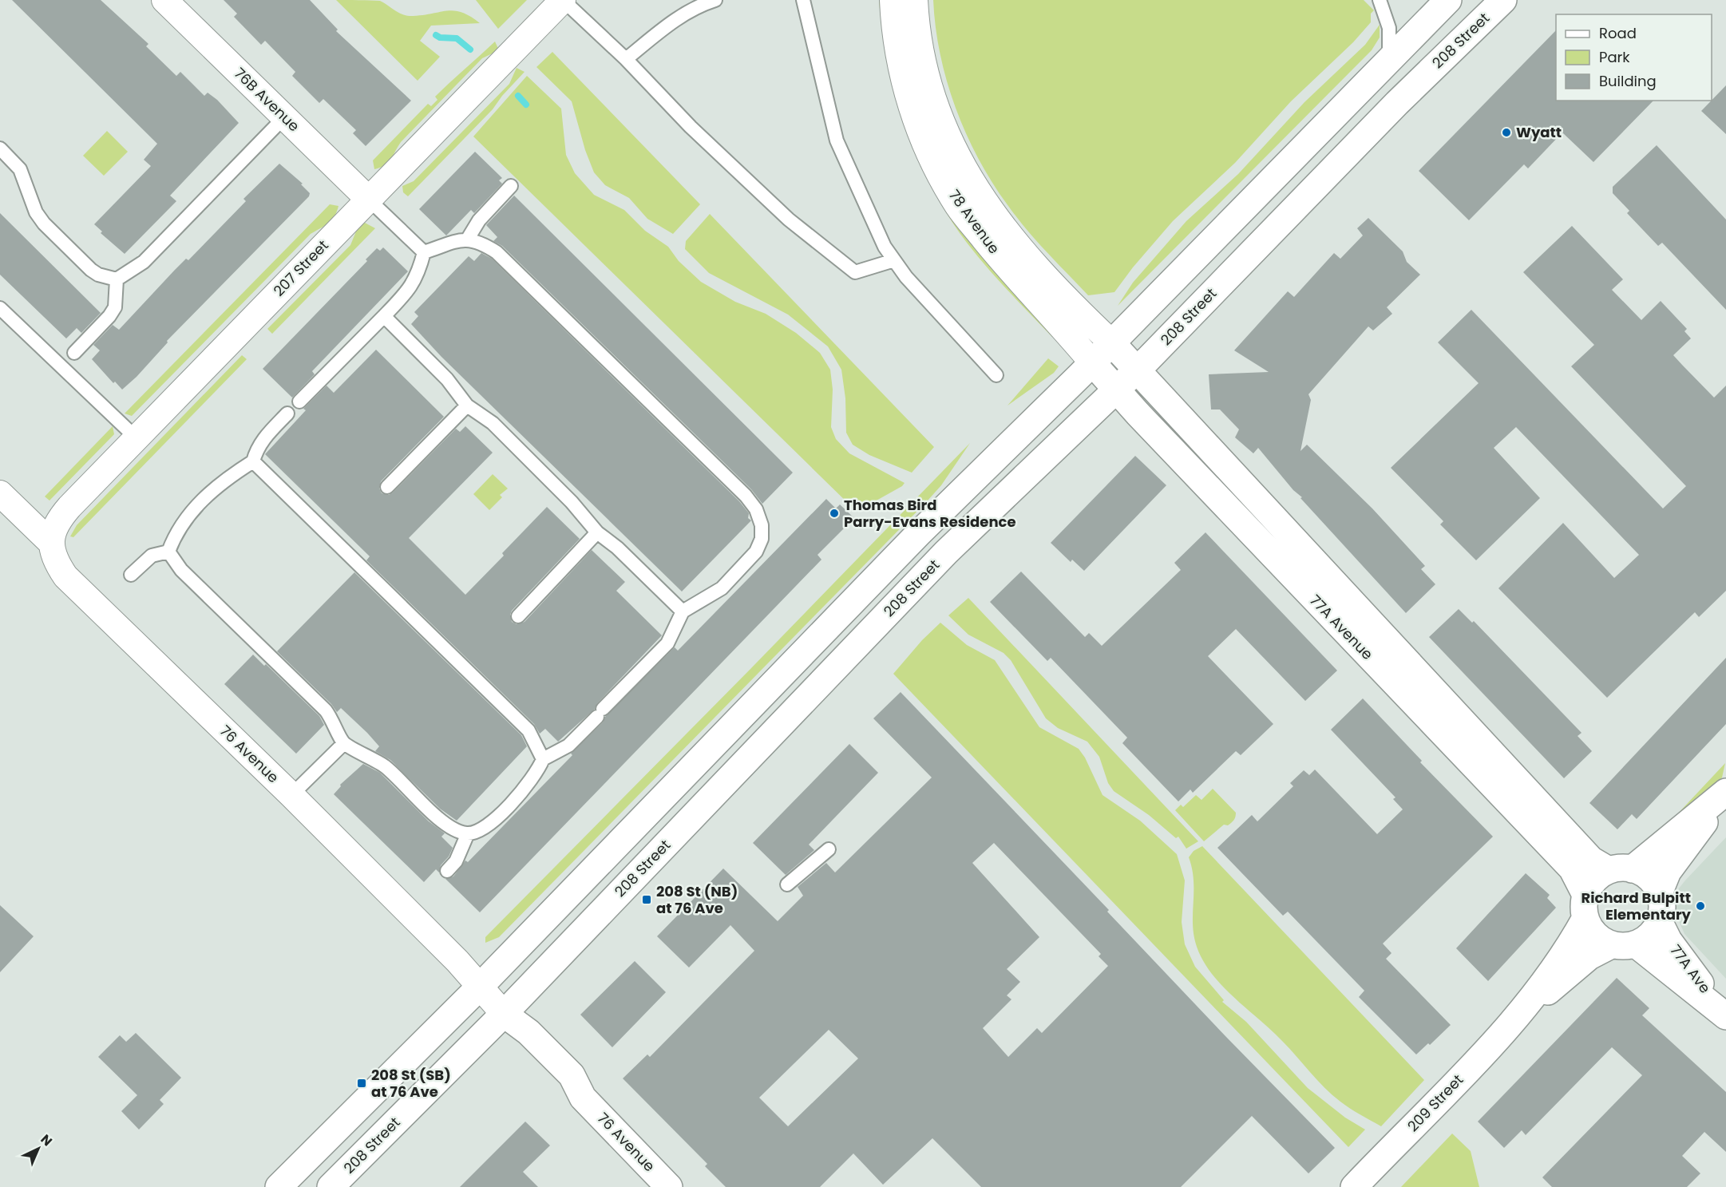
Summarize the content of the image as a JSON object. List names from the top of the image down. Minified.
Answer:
{"streets":{"main road":["208 Street","77A Avenue","76 Avenue","77A Ave","209 Street"],"street":["76B Avenue","78 Avenue","207 Street"]},"crossings":[["208 Street","77A Avenue"],["208 Street","76 Avenue"],["76B Avenue","207 Street"],["78 Avenue","77A Avenue"],["207 Street","76 Avenue"],["77A Avenue","77A Ave"],["77A Avenue","209 Street"],["77A Ave","209 Street"]],"places":{"other":["Wyatt","Thomas Bird Parry-Evans Residence","Richard Bulpitt Elementary"],"transit":["208 St (NB) at 76 Ave","208 St (SB) at 76 Ave"]},"legend":["Road","Park","Building"],"north":"top right"}
